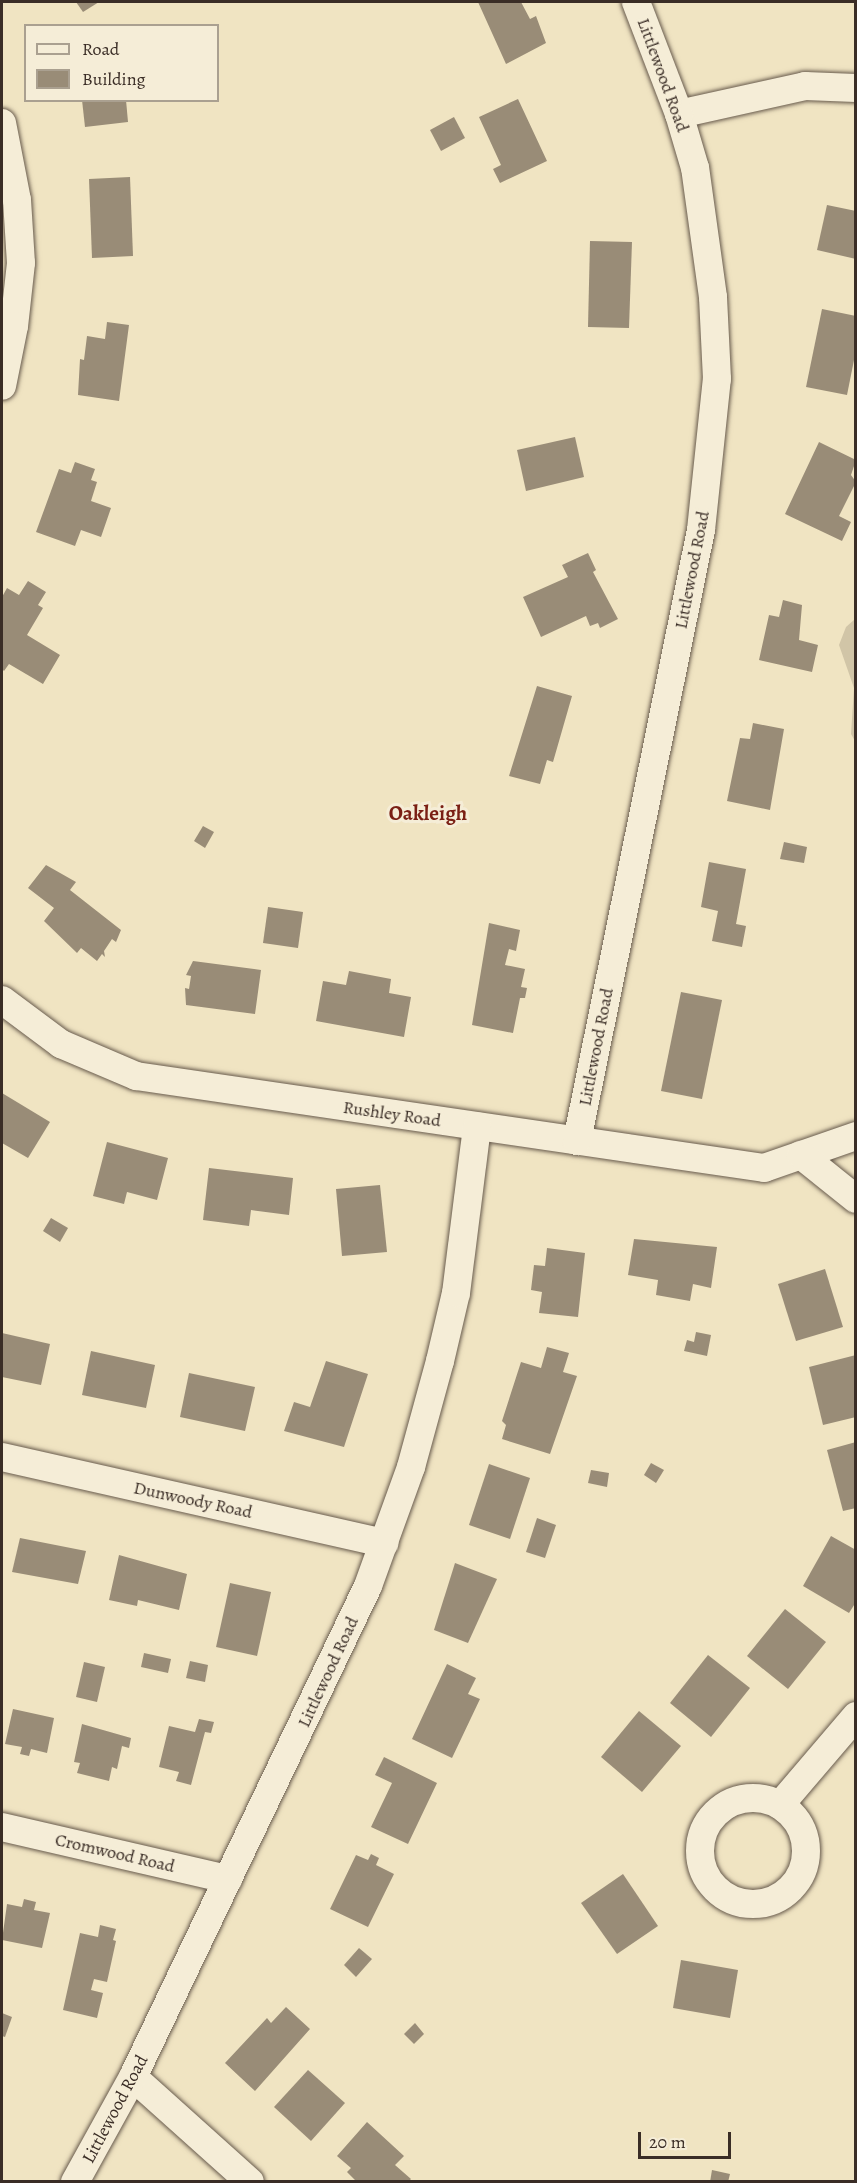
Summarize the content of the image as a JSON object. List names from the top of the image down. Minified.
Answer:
{"streets":{"street":["Littlewood Road","Rushley Road","Dunwoody Road","Cromwood Road"]},"crossings":[["Littlewood Road","Rushley Road"],["Littlewood Road","Dunwoody Road"],["Littlewood Road","Cromwood Road"]],"districts":["Oakleigh"],"legend":["Road","Building"],"scale_bar":"20 m"}
